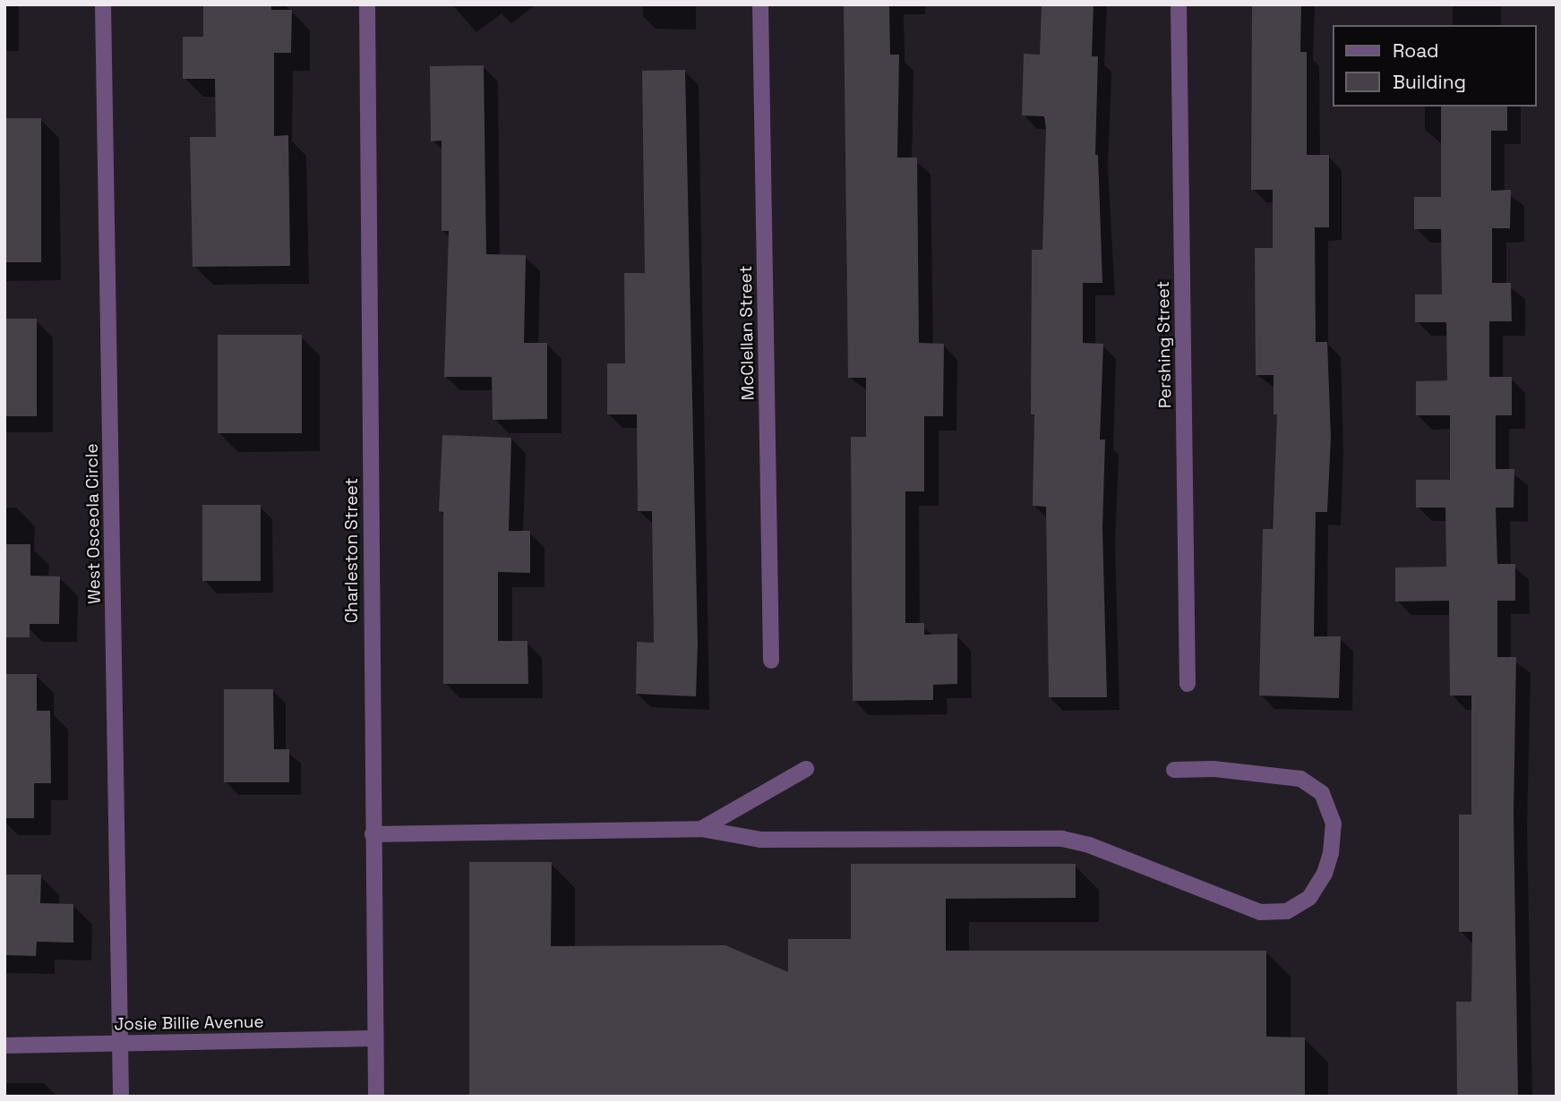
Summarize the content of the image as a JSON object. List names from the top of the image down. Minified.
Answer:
{"streets":{"street":["McClellan Street","Pershing Street","West Osceola Circle","Charleston Street","Josie Billie Avenue"]},"crossings":[["West Osceola Circle","Josie Billie Avenue"],["Charleston Street","Josie Billie Avenue"]],"legend":["Road","Building"]}
